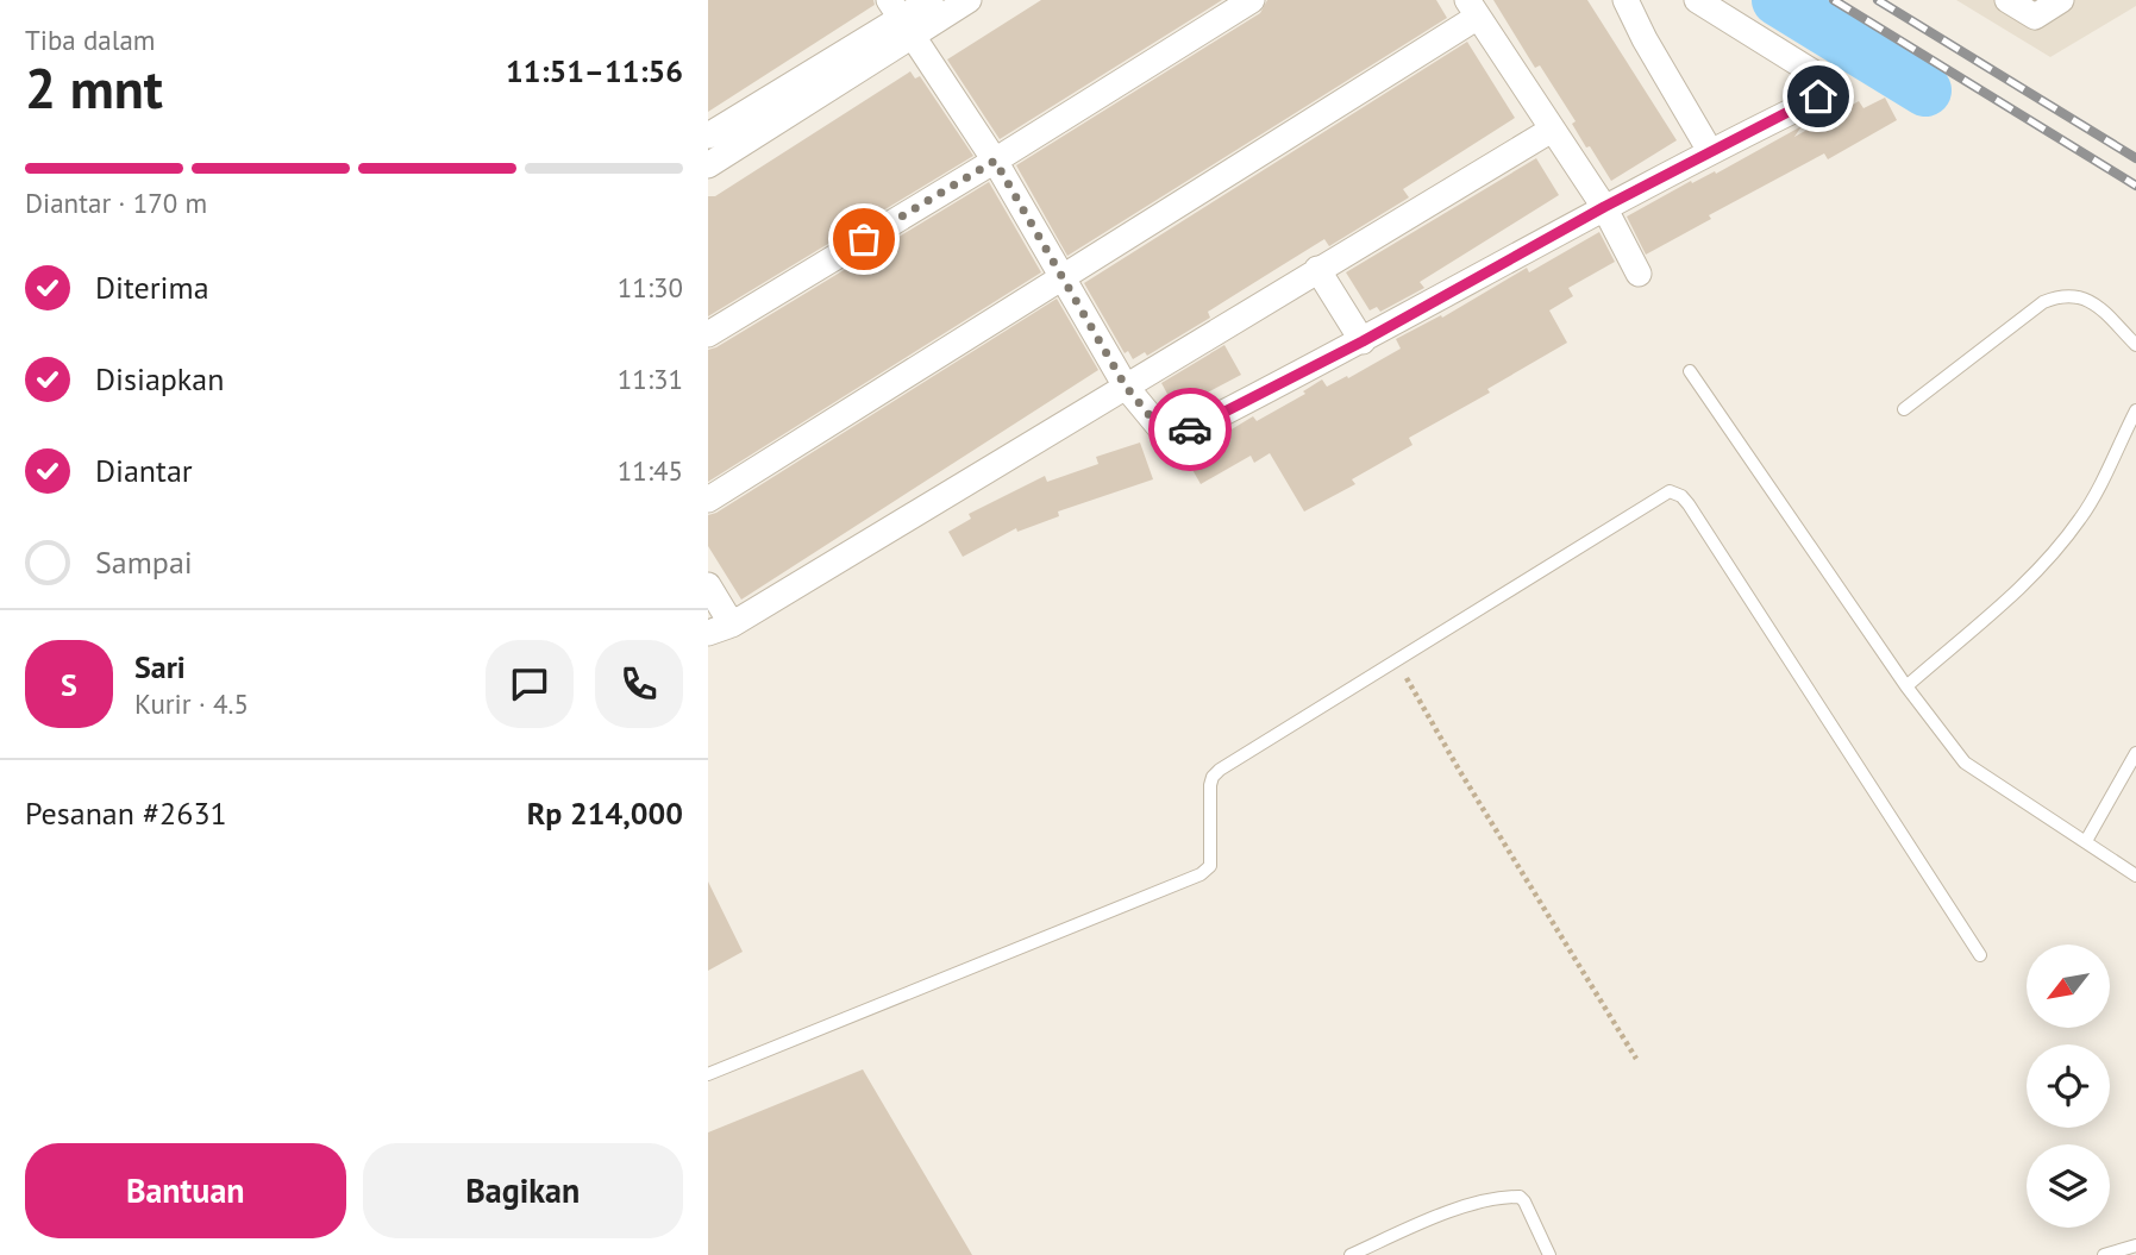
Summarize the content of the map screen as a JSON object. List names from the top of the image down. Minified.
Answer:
{"north":"bottom left","page":{"heading":["2 mnt","Tiba dalam","11:51–11:56"],"panel":["Sari","Kurir · 4.5","Pesanan #2631","Rp 214,000"],"bar":"Diantar · 170 m","list":[["Diterima","11:30"],["Disiapkan","11:31"],["Diantar","11:45"],"Sampai"],"round":"S","buttons":["Bantuan","Bagikan"]}}
